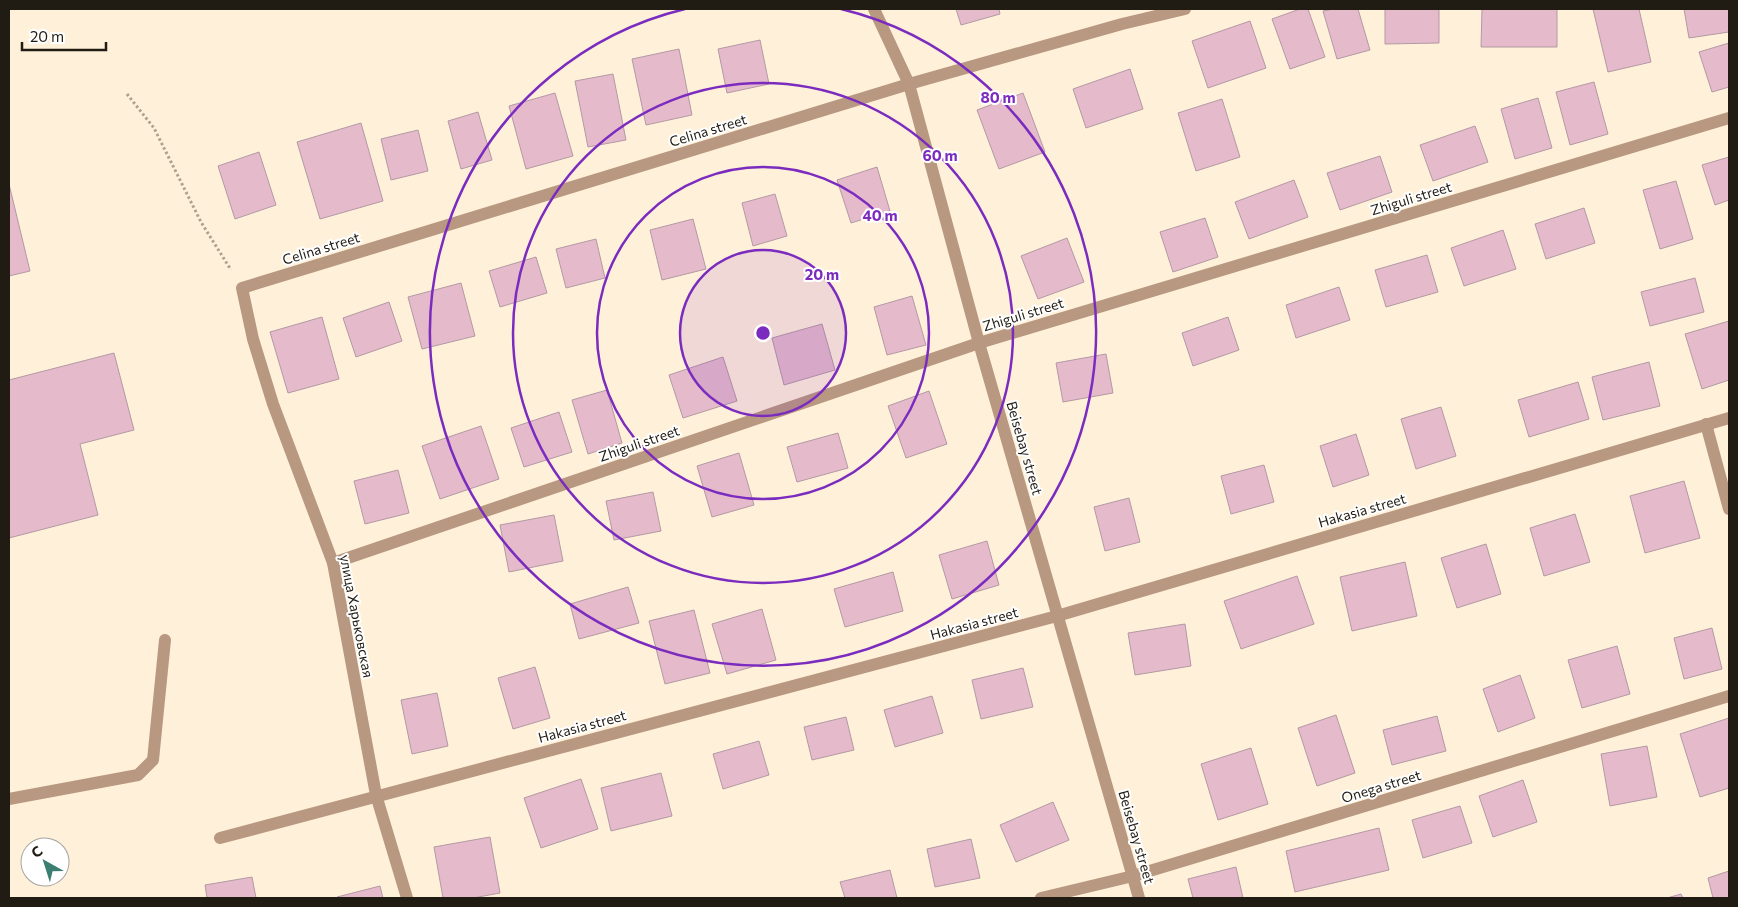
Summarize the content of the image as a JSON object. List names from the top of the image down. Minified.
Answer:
{"streets":{"street":["Celina street","Zhiguli street","Beisebay street","Hakasia street","улица Харьковская","Onega street"]},"crossings":[["Celina street","Beisebay street"],["Celina street","улица Харьковская"],["Zhiguli street","Beisebay street"],["Zhiguli street","улица Харьковская"],["Beisebay street","Hakasia street"],["Beisebay street","Onega street"],["Hakasia street","улица Харьковская"]],"scale_bar":"20 m","north":"top left","rings":["80 m","60 m","40 m","20 m"]}
